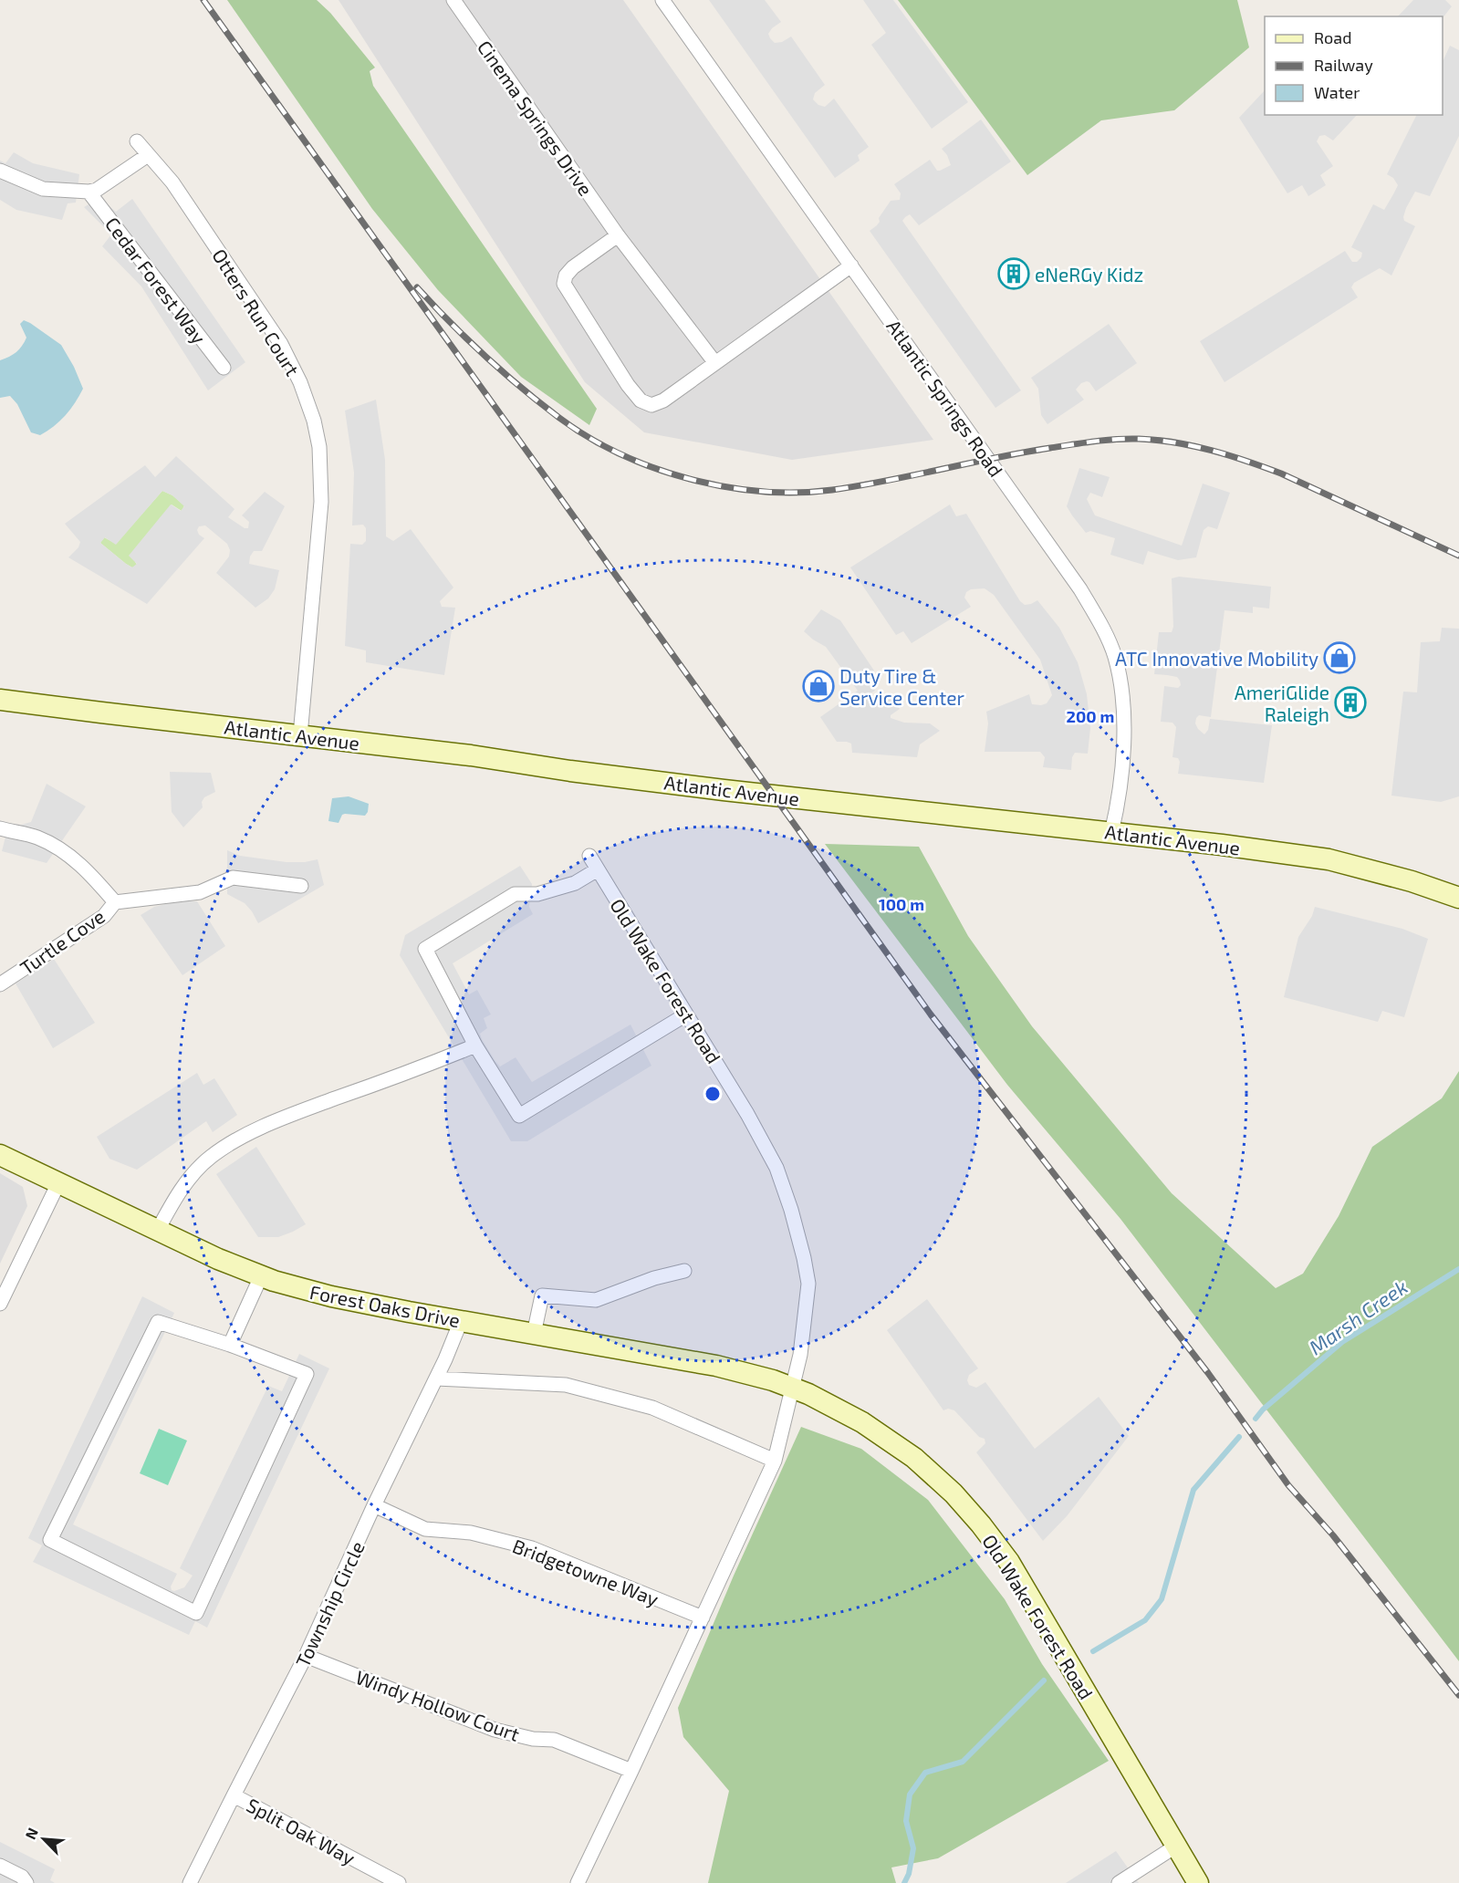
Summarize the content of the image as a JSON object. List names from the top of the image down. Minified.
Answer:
{"streets":{"street":["Cinema Springs Drive","Cedar Forest Way","Otters Run Court","Atlantic Springs Road","Atlantic Avenue","Turtle Cove","Old Wake Forest Road","Forest Oaks Drive","Bridgetowne Way","Township Circle","Windy Hollow Court","Split Oak Way"]},"crossings":[["Otters Run Court","Atlantic Avenue"],["Atlantic Springs Road","Atlantic Avenue"],["Old Wake Forest Road","Forest Oaks Drive"],["Forest Oaks Drive","Township Circle"],["Bridgetowne Way","Township Circle"],["Township Circle","Windy Hollow Court"],["Township Circle","Split Oak Way"]],"water":["Marsh Creek"],"places":{"building":["eNeRGy Kidz","AmeriGlide Raleigh"],"shop":["ATC Innovative Mobility","Duty Tire & Service Center"]},"legend":["Road","Railway","Water"],"north":"top left","rings":["200 m","100 m"]}
